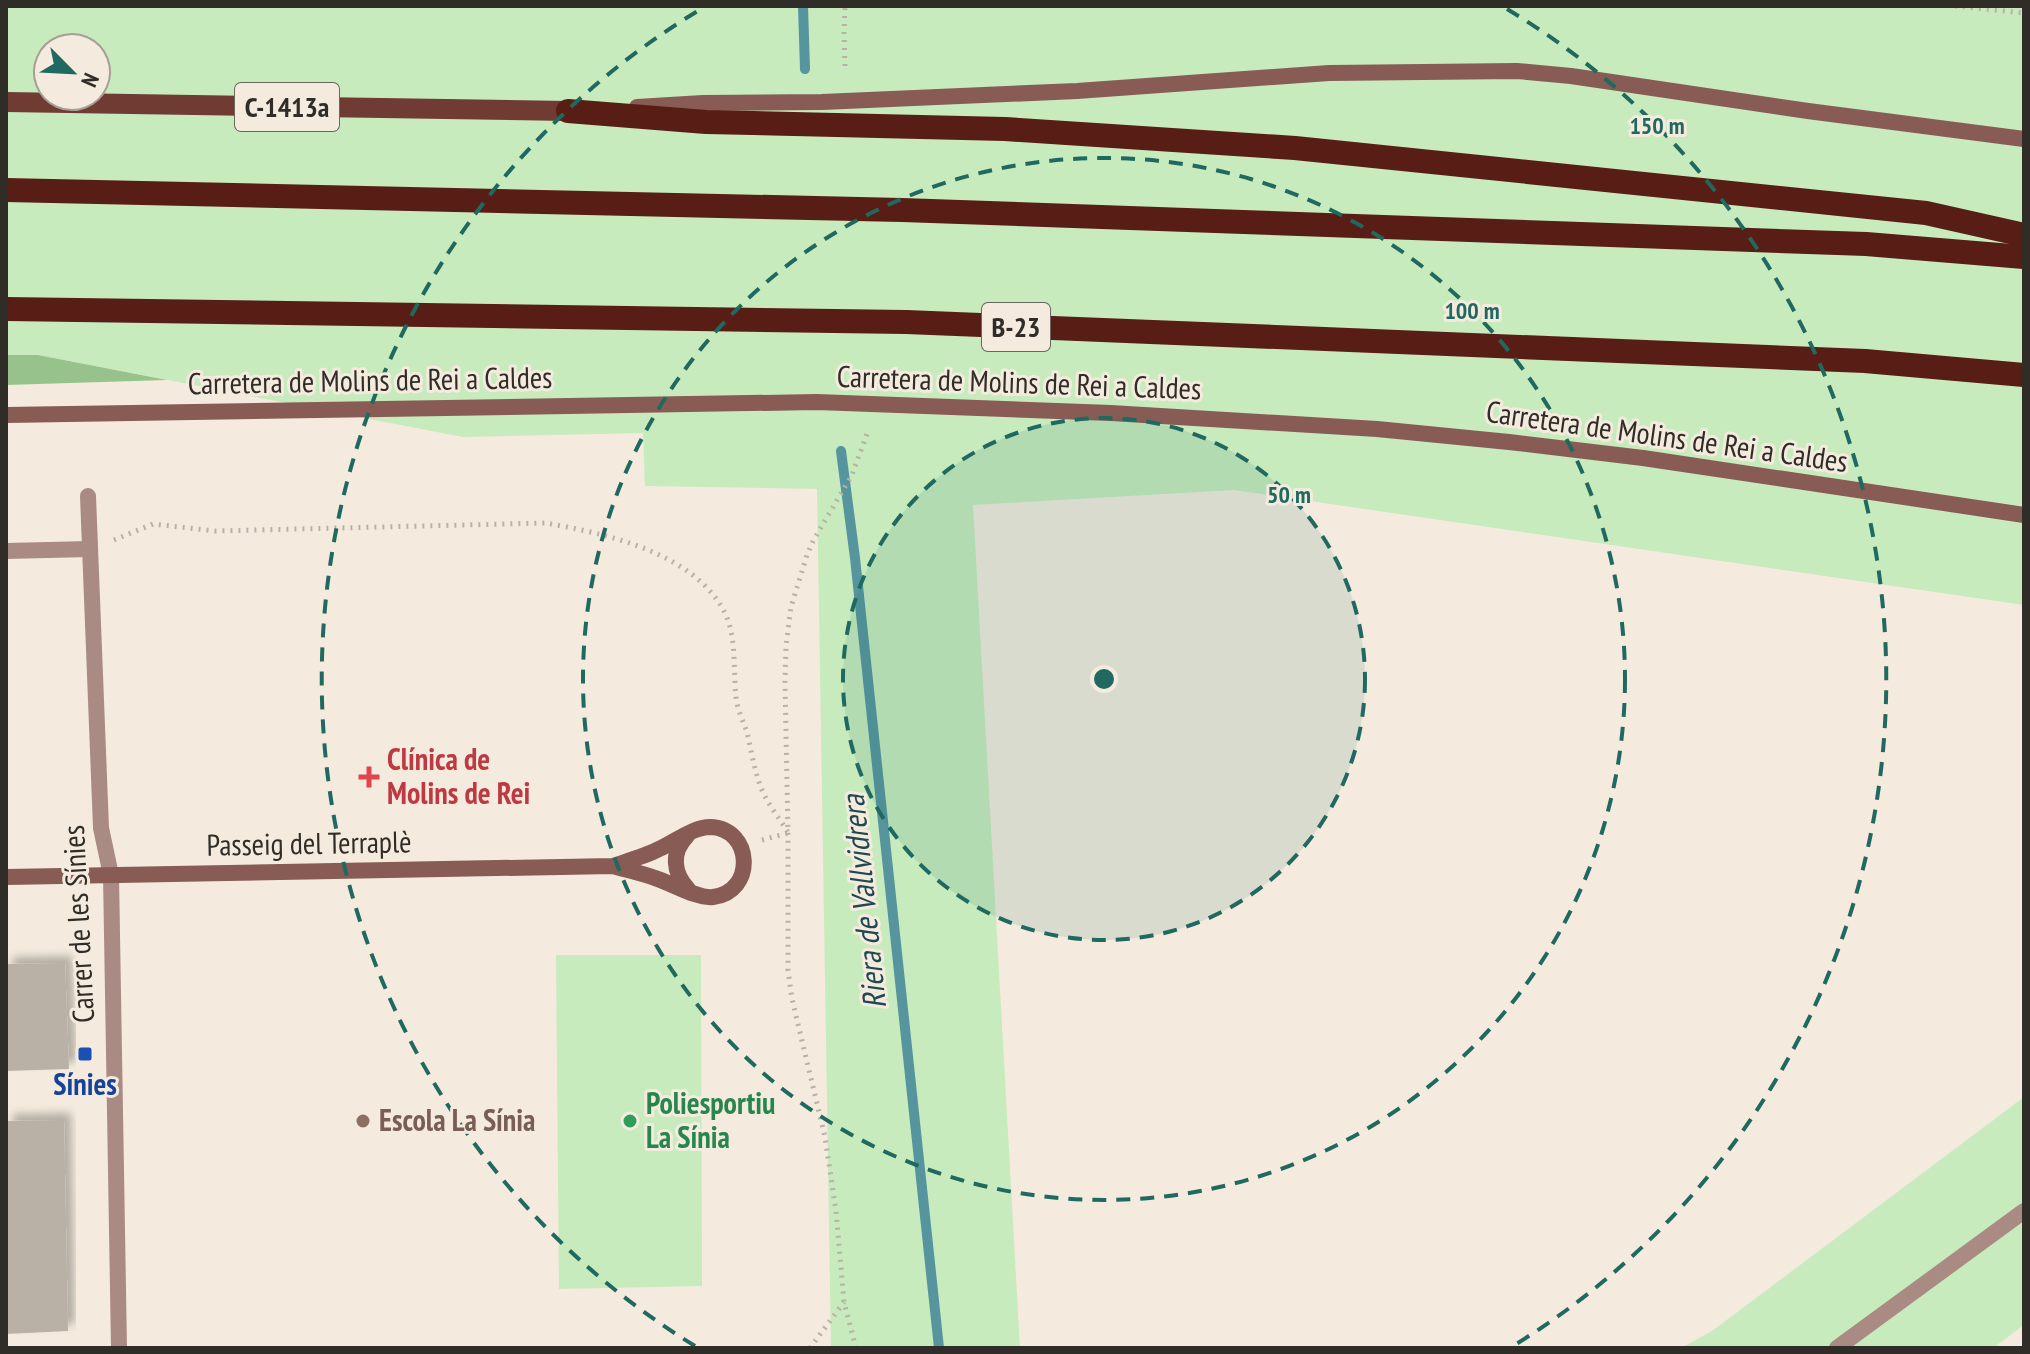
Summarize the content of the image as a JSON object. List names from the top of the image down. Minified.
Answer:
{"streets":{"highway":["B-23"],"main road":["C-1413a","Carretera de Molins de Rei a Caldes","Passeig del Terraplè"],"street":["Carrer de les Sínies"]},"crossings":[["Passeig del Terraplè","Carrer de les Sínies"]],"water":["Riera de Vallvidrera"],"places":{"health":["Clínica de Molins de Rei"],"transit":["Sínies"],"other":["Escola La Sínia","Poliesportiu La Sínia"]},"north":"bottom right","rings":["150 m","100 m","50 m"]}
